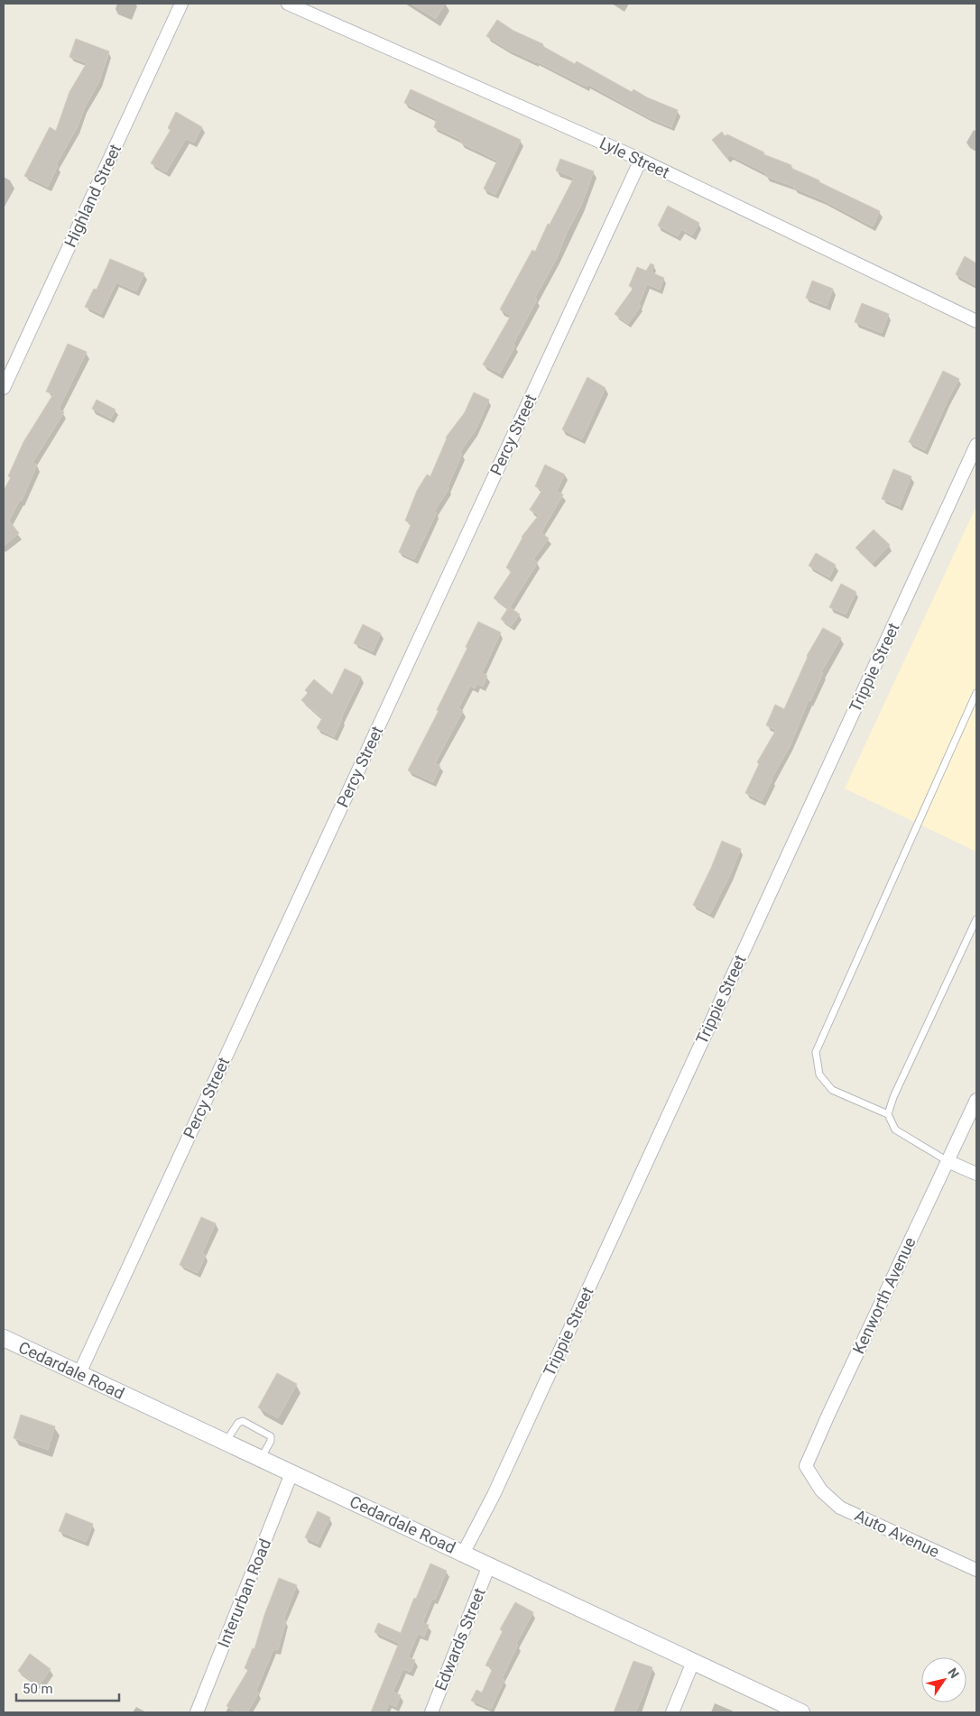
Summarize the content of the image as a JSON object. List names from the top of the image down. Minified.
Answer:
{"streets":{"street":["Lyle Street","Highland Street","Percy Street","Trippie Street","Kenworth Avenue","Cedardale Road","Auto Avenue","Interurban Road","Edwards Street"]},"crossings":[["Lyle Street","Percy Street"],["Percy Street","Cedardale Road"],["Trippie Street","Cedardale Road"],["Kenworth Avenue","Auto Avenue"],["Cedardale Road","Interurban Road"],["Cedardale Road","Edwards Street"]],"scale_bar":"50 m","north":"top right"}
